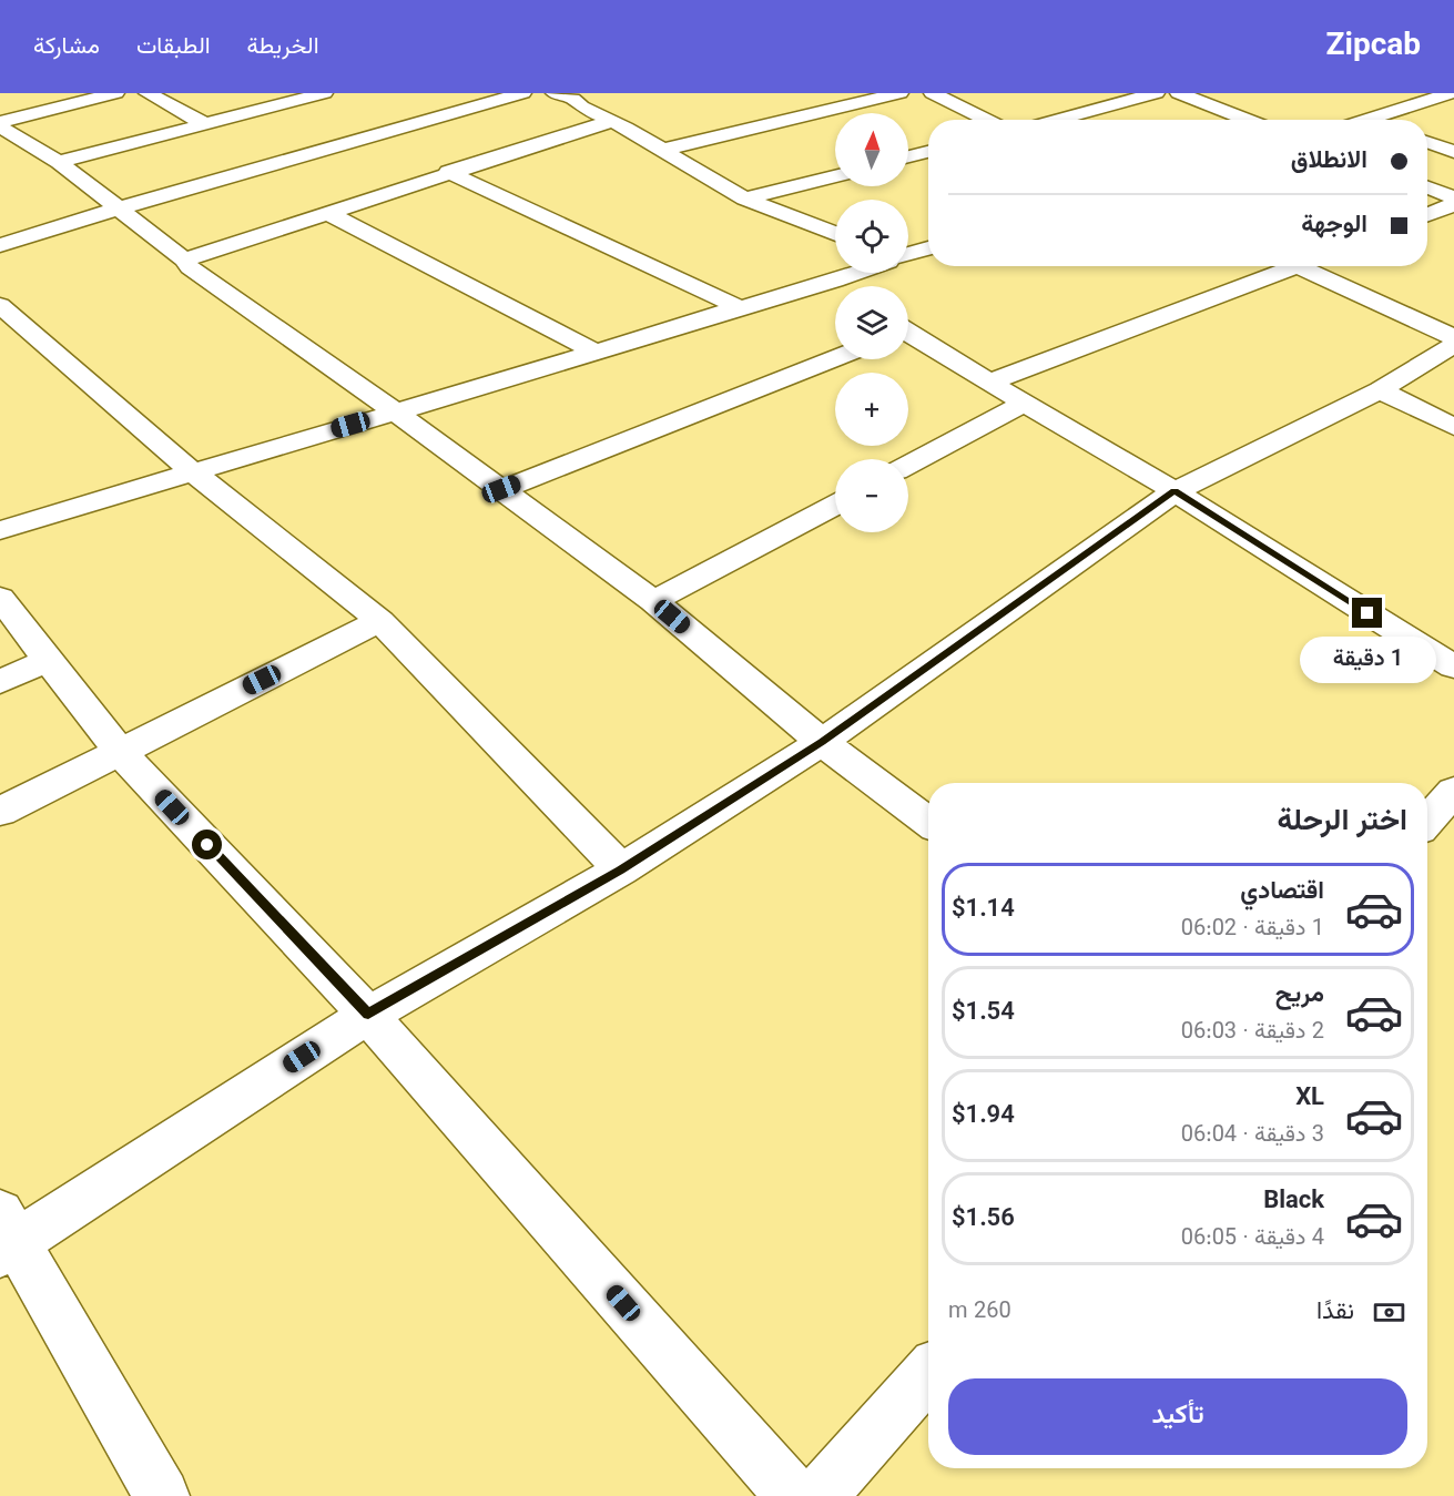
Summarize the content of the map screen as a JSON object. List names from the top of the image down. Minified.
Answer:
{"north":"top","page":{"header":"Zipcab","nav":["الخريطة","الطبقات","مشاركة"],"map_buttons":["+","−"],"banner":["الانطلاق","الوجهة"],"bubble":"1 دقيقة","heading":"اختر الرحلة","list":[{"name":"اقتصادي","note":"1 دقيقة · 06:02","value":"$1.14"},{"name":"مريح","note":"2 دقيقة · 06:03","value":"$1.54"},{"name":"XL","note":"3 دقيقة · 06:04","value":"$1.94"},{"name":"Black","note":"4 دقيقة · 06:05","value":"$1.56"}],"pay":["نقدًا","260 m"],"buttons":"تأكيد"}}
